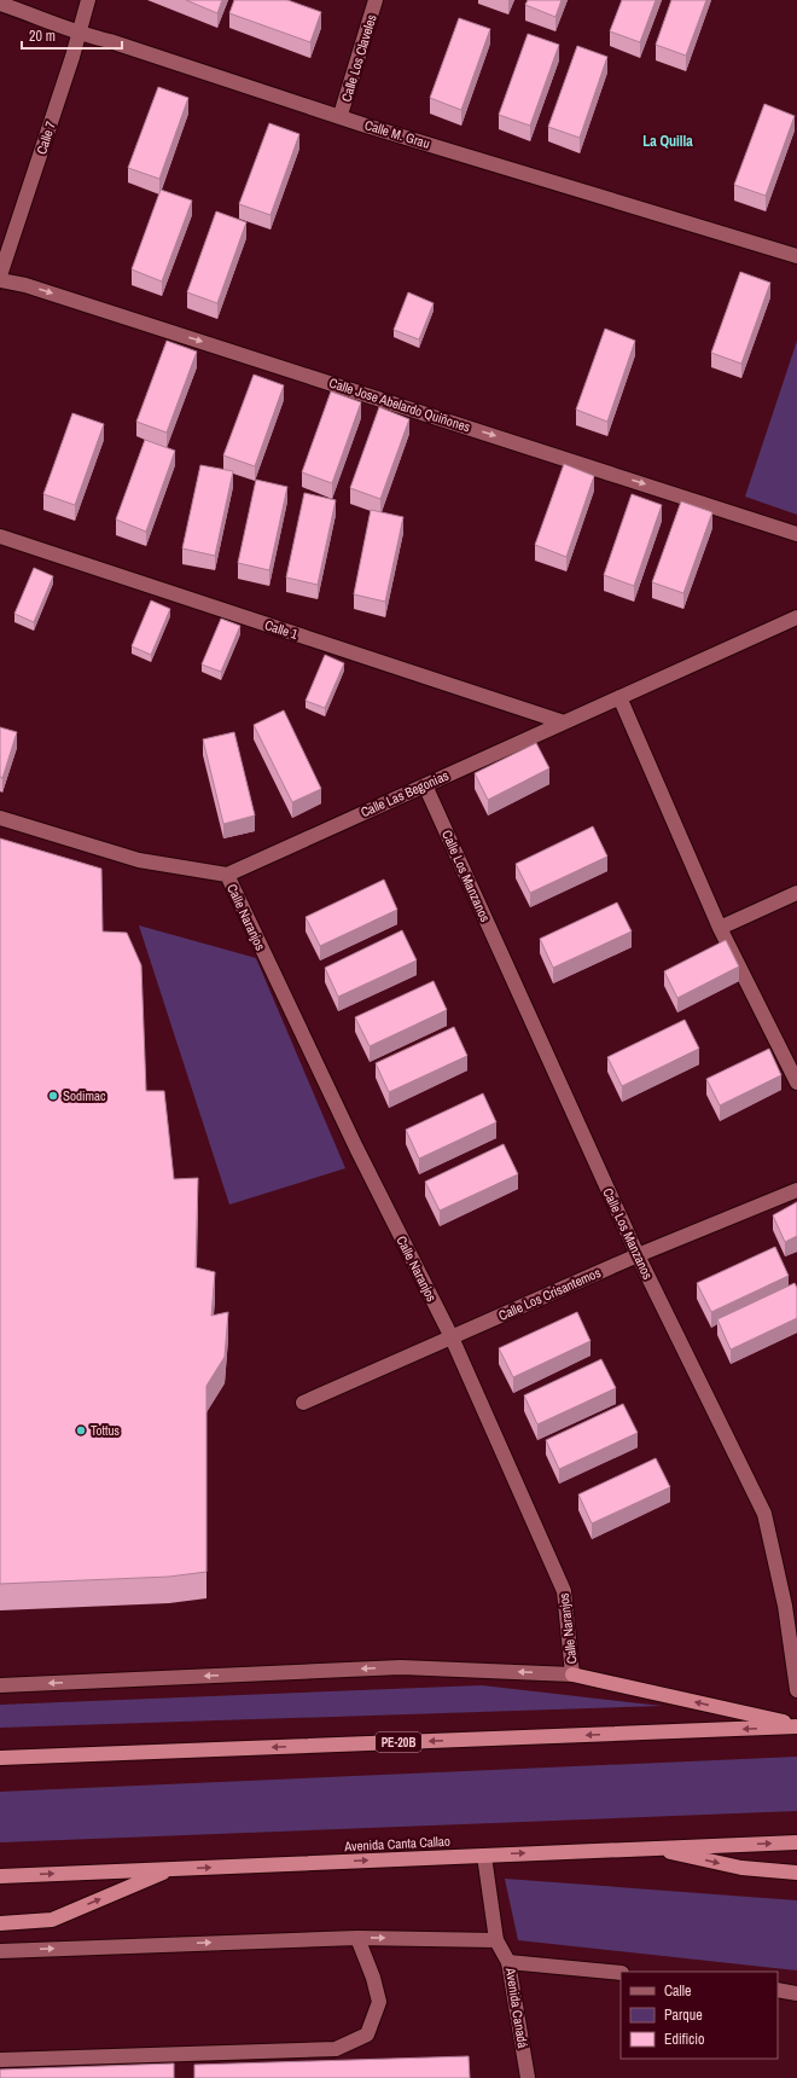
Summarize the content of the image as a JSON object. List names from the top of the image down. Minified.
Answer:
{"streets":{"highway":["PE-20B","Avenida Canta Callao"],"street":["Calle Los Claveles","Calle M. Grau","Calle 7","Calle Jose Abelardo Quiñones","Calle 1","Calle Las Begonias","Calle Los Manzanos","Calle Naranjos","Calle Los Crisantemos","Avenida Canadá"]},"crossings":[["Calle Los Claveles","Calle M. Grau"],["Calle M. Grau","Calle 7"],["Calle 1","Calle Las Begonias"],["Calle Las Begonias","Calle Los Manzanos"],["Calle Las Begonias","Calle Naranjos"],["Calle Los Manzanos","Calle Los Crisantemos"],["Calle Naranjos","Calle Los Crisantemos"],["Avenida Canta Callao","Avenida Canadá"]],"one_way":["Calle Jose Abelardo Quiñones"],"districts":["La Quilla"],"places":["Sodimac","Tottus"],"legend":["Calle","Parque","Edificio"],"scale_bar":"20 m"}
